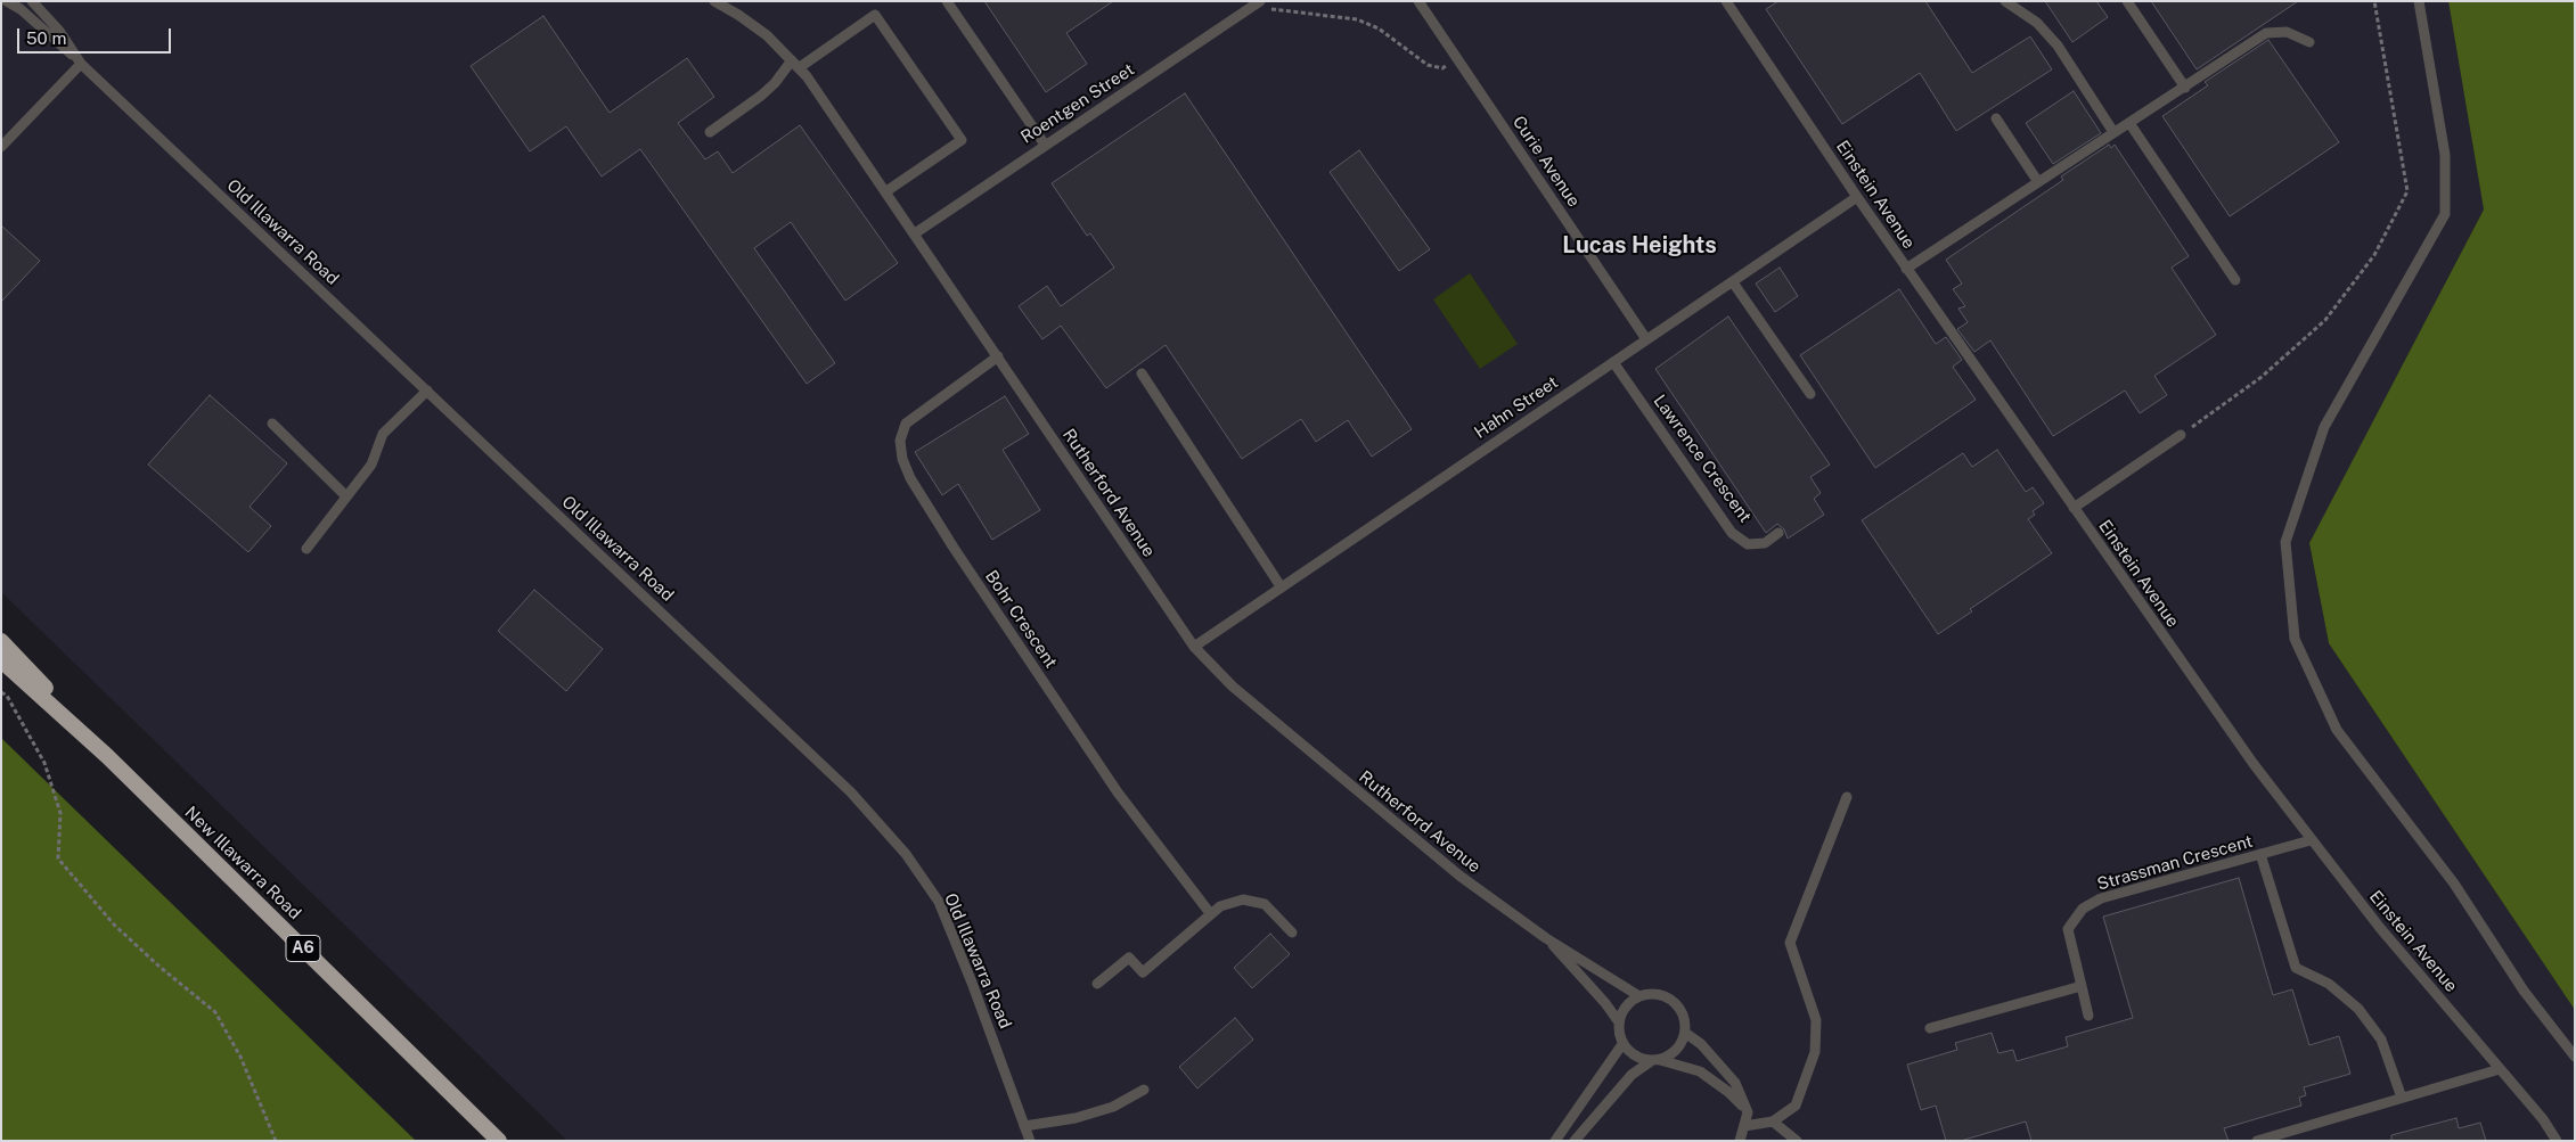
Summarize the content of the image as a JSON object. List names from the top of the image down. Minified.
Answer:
{"streets":{"highway":["New Illawarra Road","A6"],"lane":["Roentgen Street","Curie Avenue","Einstein Avenue","Old Illawarra Road","Hahn Street","Lawrence Crescent","Rutherford Avenue","Bohr Crescent","Strassman Crescent"]},"crossings":[["Roentgen Street","Rutherford Avenue"],["Curie Avenue","Hahn Street"],["Einstein Avenue","Hahn Street"],["Einstein Avenue","Strassman Crescent"],["Hahn Street","Lawrence Crescent"],["Hahn Street","Rutherford Avenue"],["Rutherford Avenue","Bohr Crescent"]],"districts":["Lucas Heights"],"scale_bar":"50 m"}
